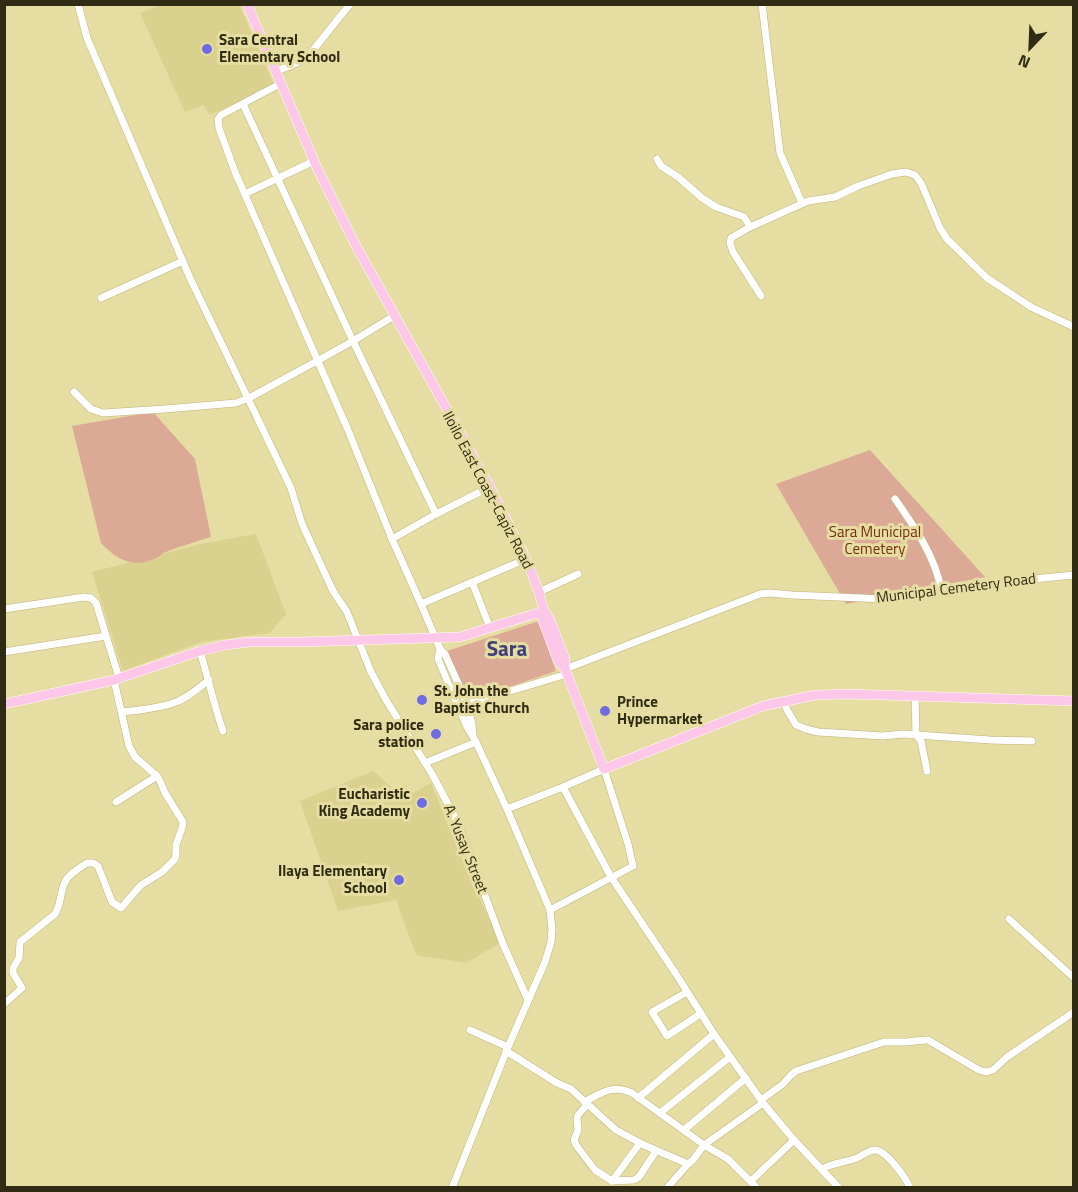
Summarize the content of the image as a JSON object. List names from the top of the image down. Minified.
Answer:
{"streets":{"main road":["Iloilo East Coast-Capiz Road"],"street":["Municipal Cemetery Road","A. Yusay Street"]},"crossings":[["Iloilo East Coast-Capiz Road","Municipal Cemetery Road"]],"districts":["Sara"],"parks":["Sara Municipal Cemetery"],"places":["Sara Central Elementary School","St. John the Baptist Church","Prince Hypermarket","Sara police station","Eucharistic King Academy","Ilaya Elementary School"],"north":"bottom left"}
